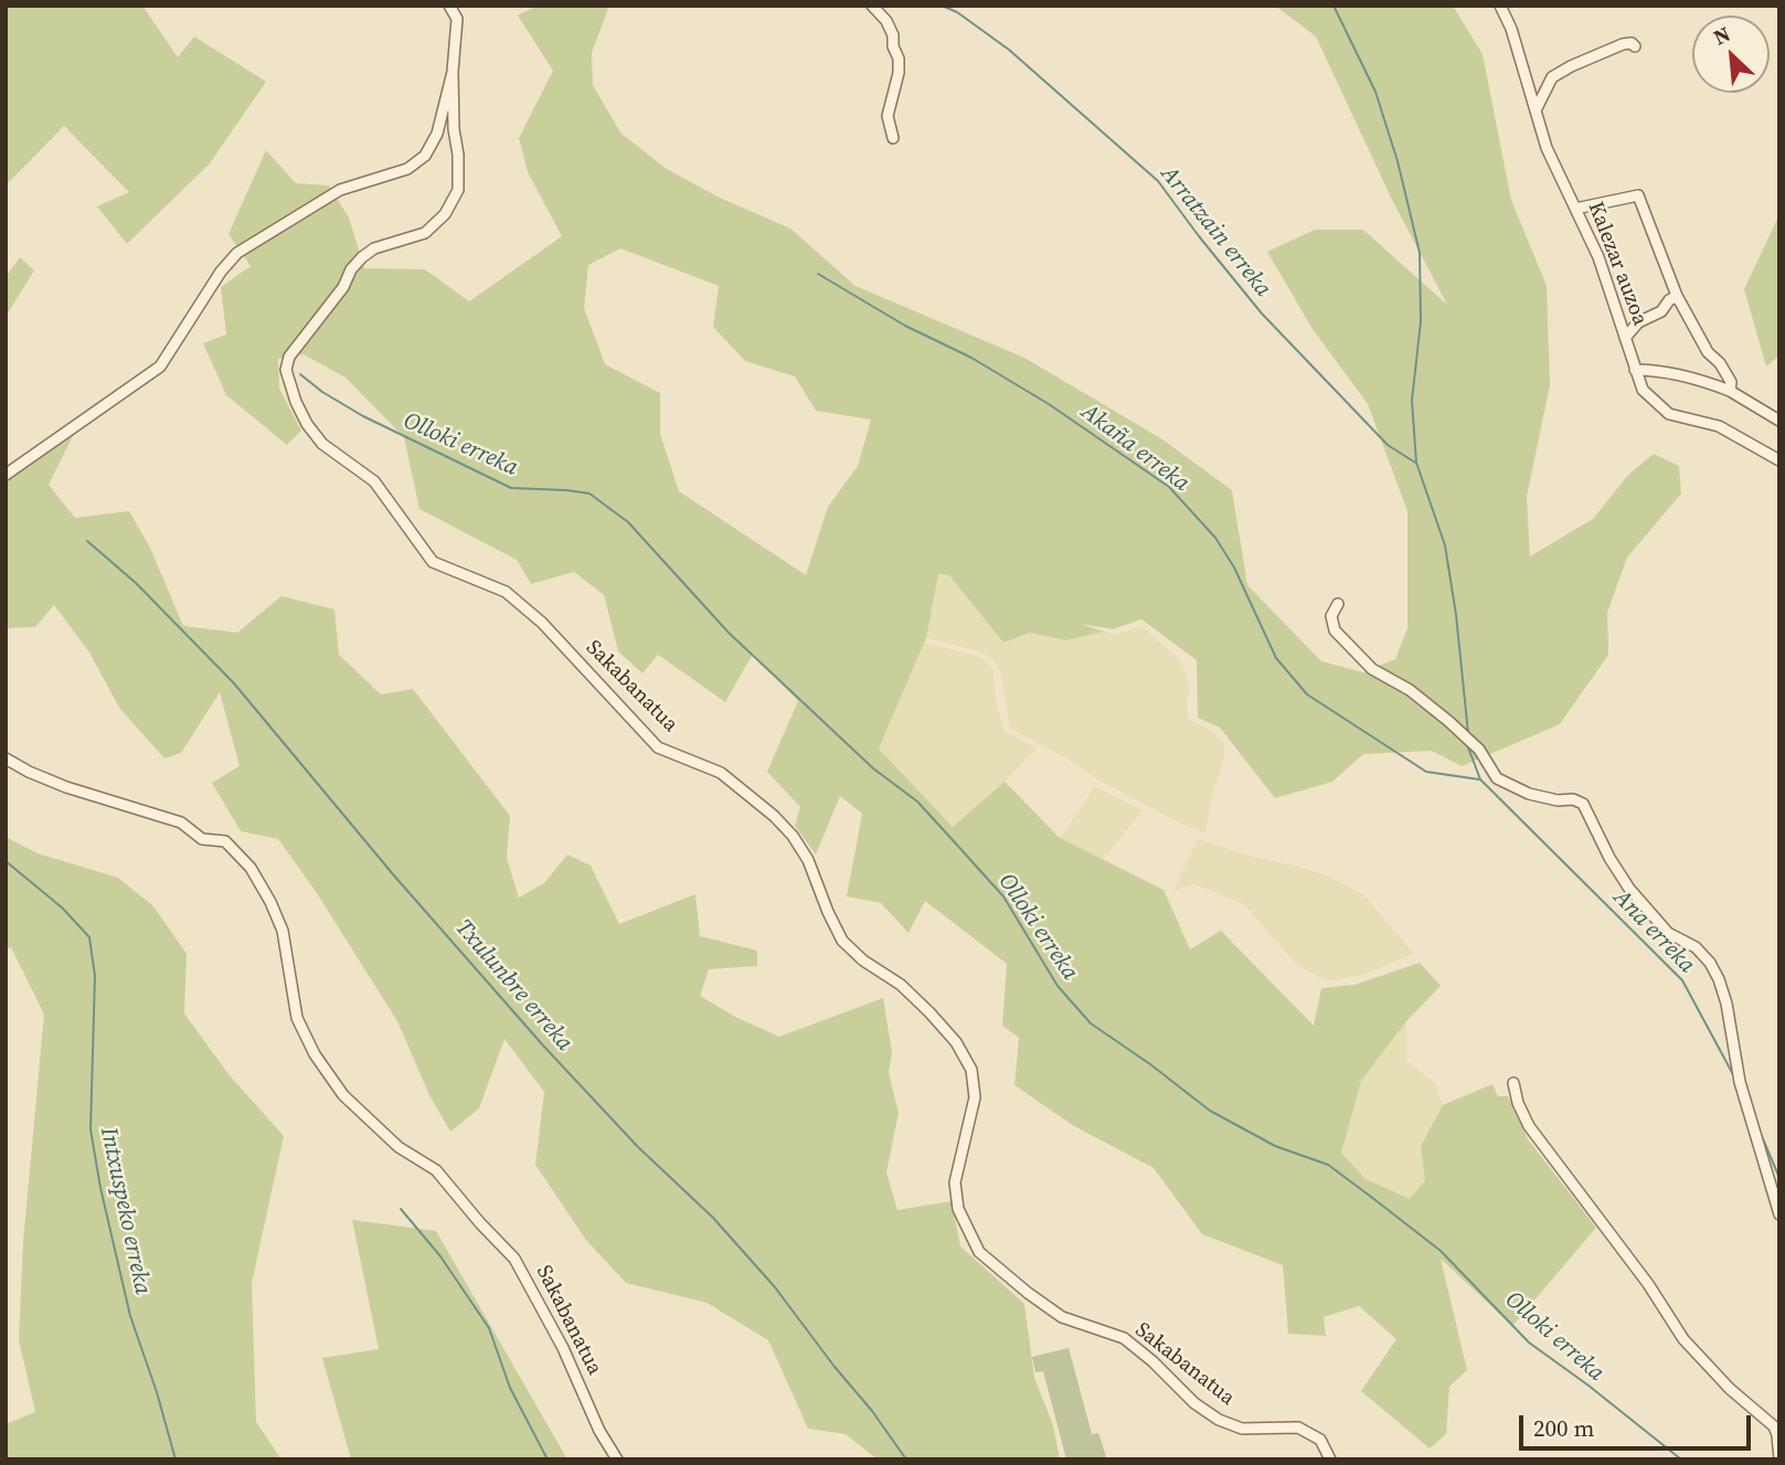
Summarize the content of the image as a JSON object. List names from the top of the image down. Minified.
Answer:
{"streets":{"street":["Kalezar auzoa","Sakabanatua"]},"water":["Arratzain erreka","Olloki erreka","Akaña erreka","Ana erreka","Txulunbre erreka","Intxuspeko erreka"],"scale_bar":"200 m","north":"top left"}
